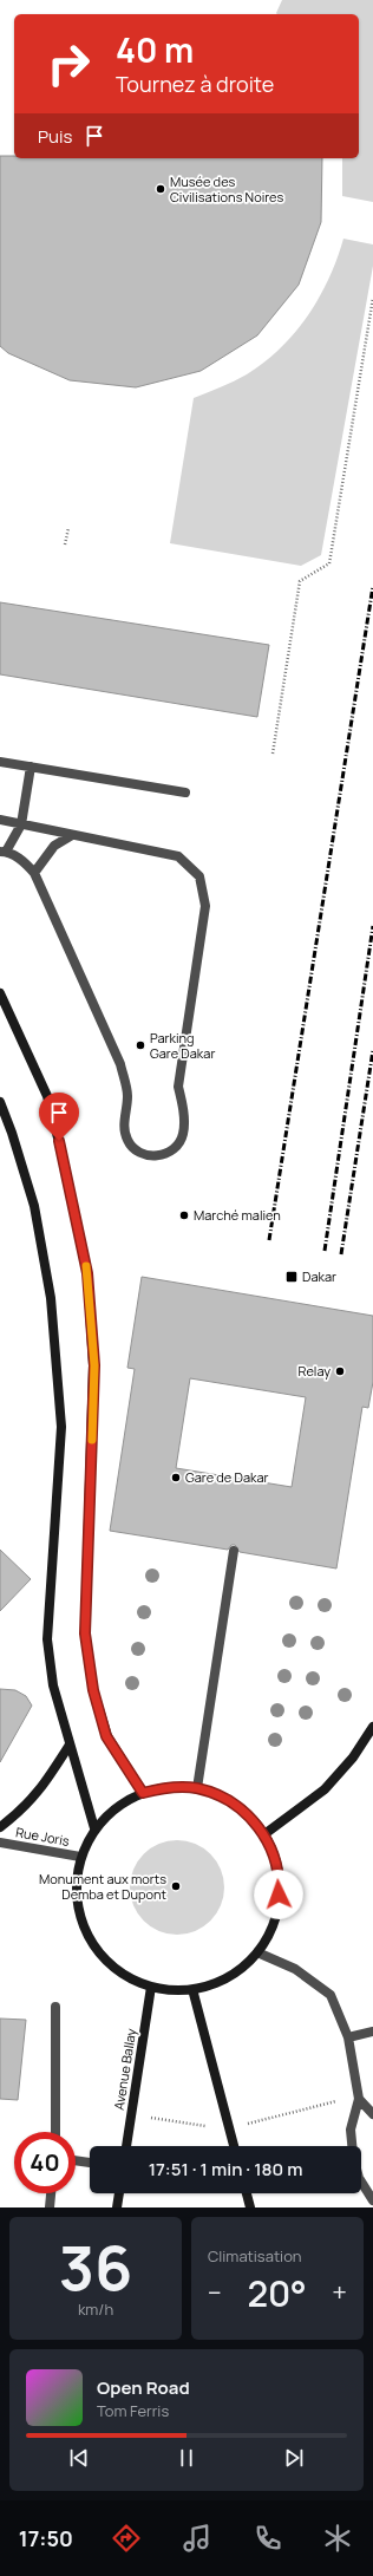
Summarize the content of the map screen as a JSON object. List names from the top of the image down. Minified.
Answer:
{"streets":{"street":["Rue Joris","Avenue Ballay"]},"places":{"other":["Musée des Civilisations Noires","Parking Gare Dakar","Marché malien","Relay","Gare de Dakar","Monument aux morts Demba et Dupont"],"transit":["Dakar"]},"page":{"turn":["40 m","Tournez à droite"],"then":"Puis","limit":"40","trip":"17:51 · 1 min · 180 m","tile":[["36","km/h"],"Climatisation"],"heat":["−","20°","+"],"song":["Open Road","Tom Ferris"],"tabs":"17:50"}}
